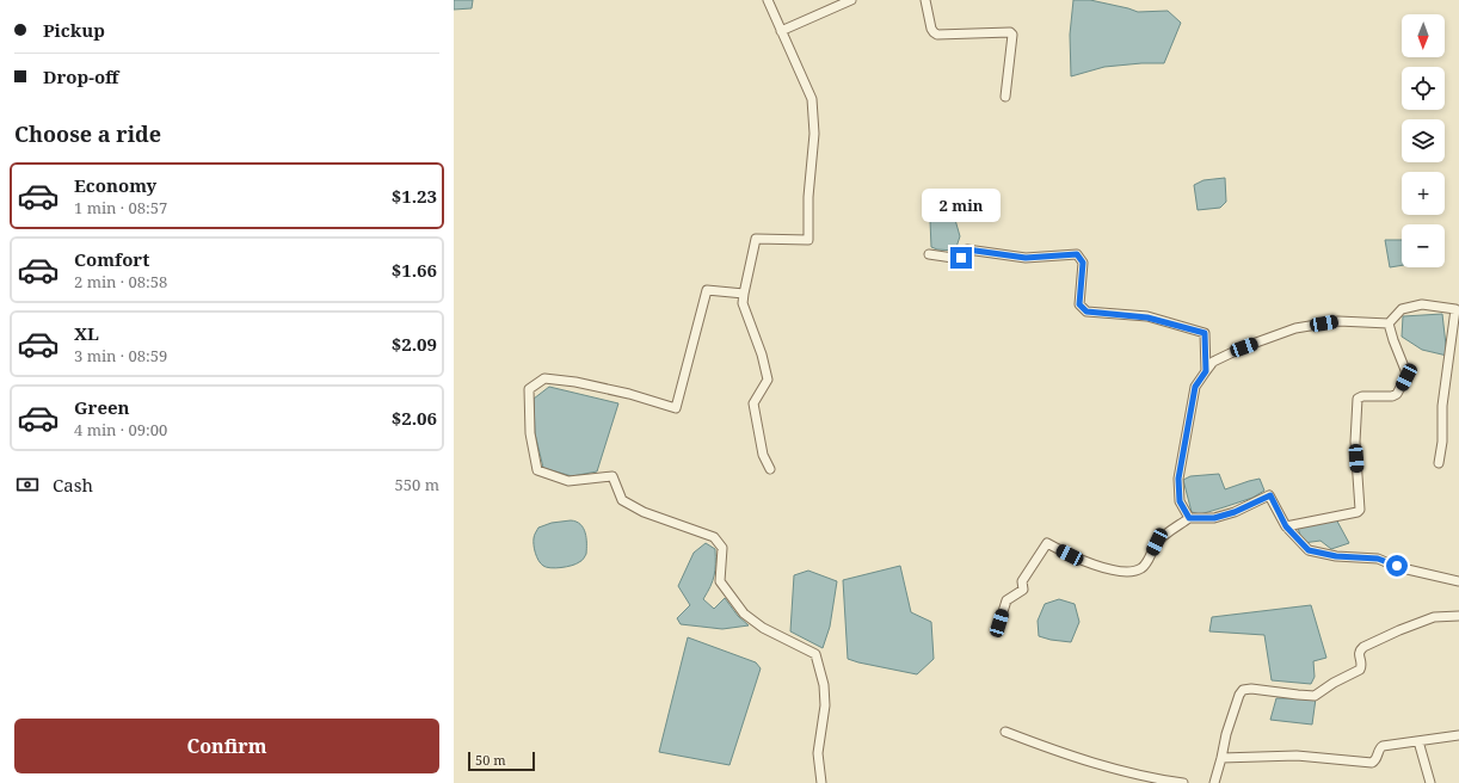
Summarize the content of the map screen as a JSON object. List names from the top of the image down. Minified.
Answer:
{"scale_bar":"50 m","north":"bottom","page":{"banner":["Pickup","Drop-off"],"map_buttons":["+","−"],"heading":"Choose a ride","list":[{"name":"Economy","note":"1 min · 08:57","value":"$1.23"},{"name":"Comfort","note":"2 min · 08:58","value":"$1.66"},{"name":"XL","note":"3 min · 08:59","value":"$2.09"},{"name":"Green","note":"4 min · 09:00","value":"$2.06"}],"bubble":"2 min","pay":["Cash","550 m"],"buttons":"Confirm","scale":"50 m"}}
